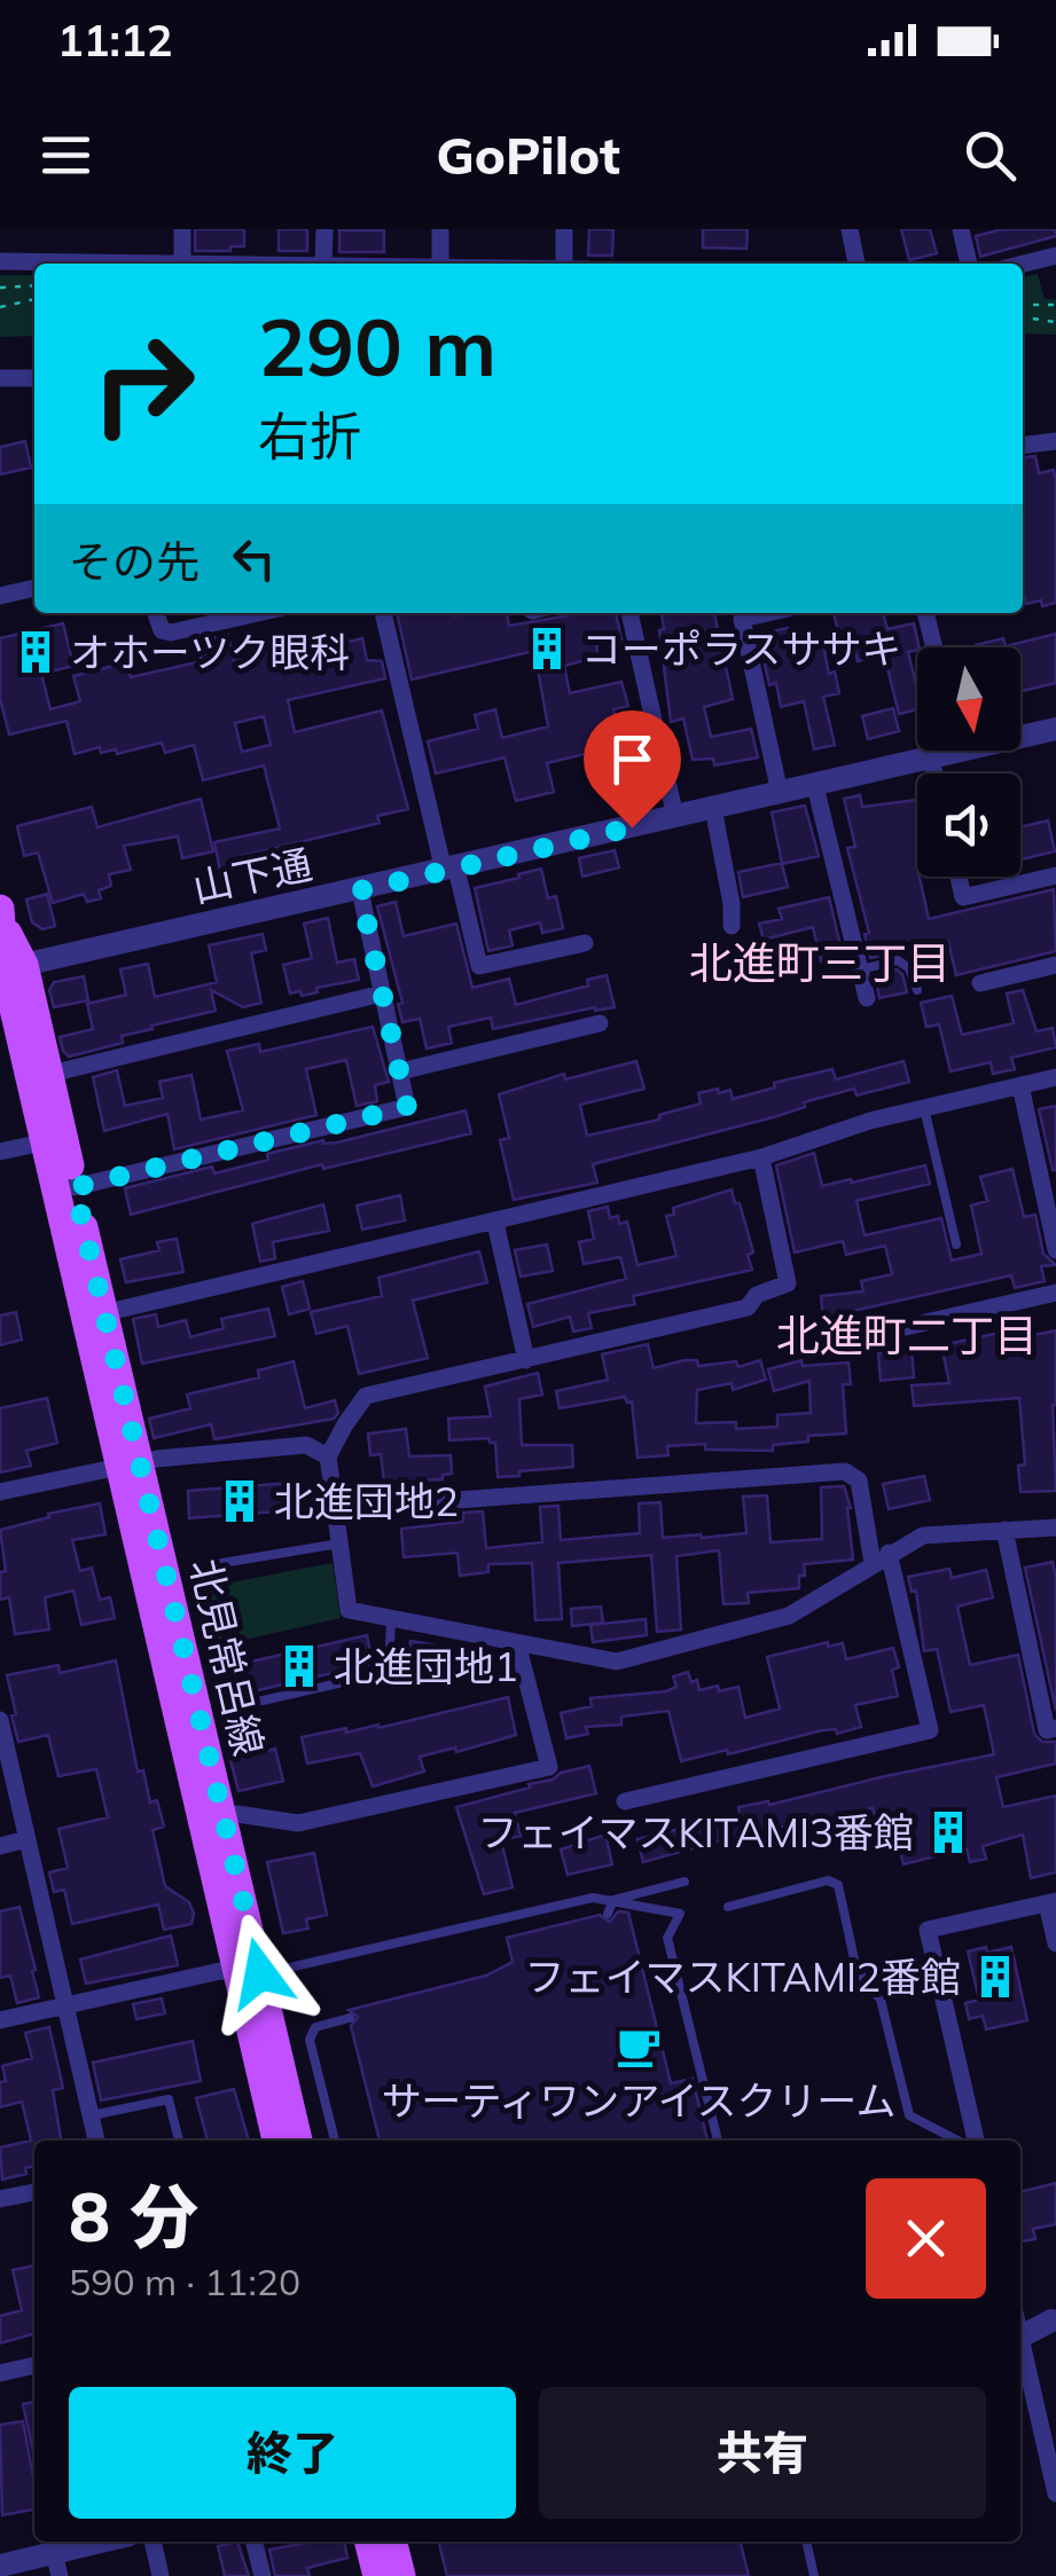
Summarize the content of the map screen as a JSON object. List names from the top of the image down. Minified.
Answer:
{"streets":{"main road":["北見常呂線"],"street":["山下通"]},"crossings":[["山下通","北見常呂線"]],"districts":["北進町三丁目","北進町二丁目"],"places":{"building":["コーポラスササキ","オホーツク眼科","北進団地2","北進団地1","フェイマスKITAMI3番館","フェイマスKITAMI2番館"],"cafe":["サーティワンアイスクリーム"]},"north":"bottom","page":{"status":"11:12","header":"GoPilot","turn":["290 m","右折"],"then":"その先","heading":["8 分","590 m · 11:20"],"buttons":["終了","共有"]}}
